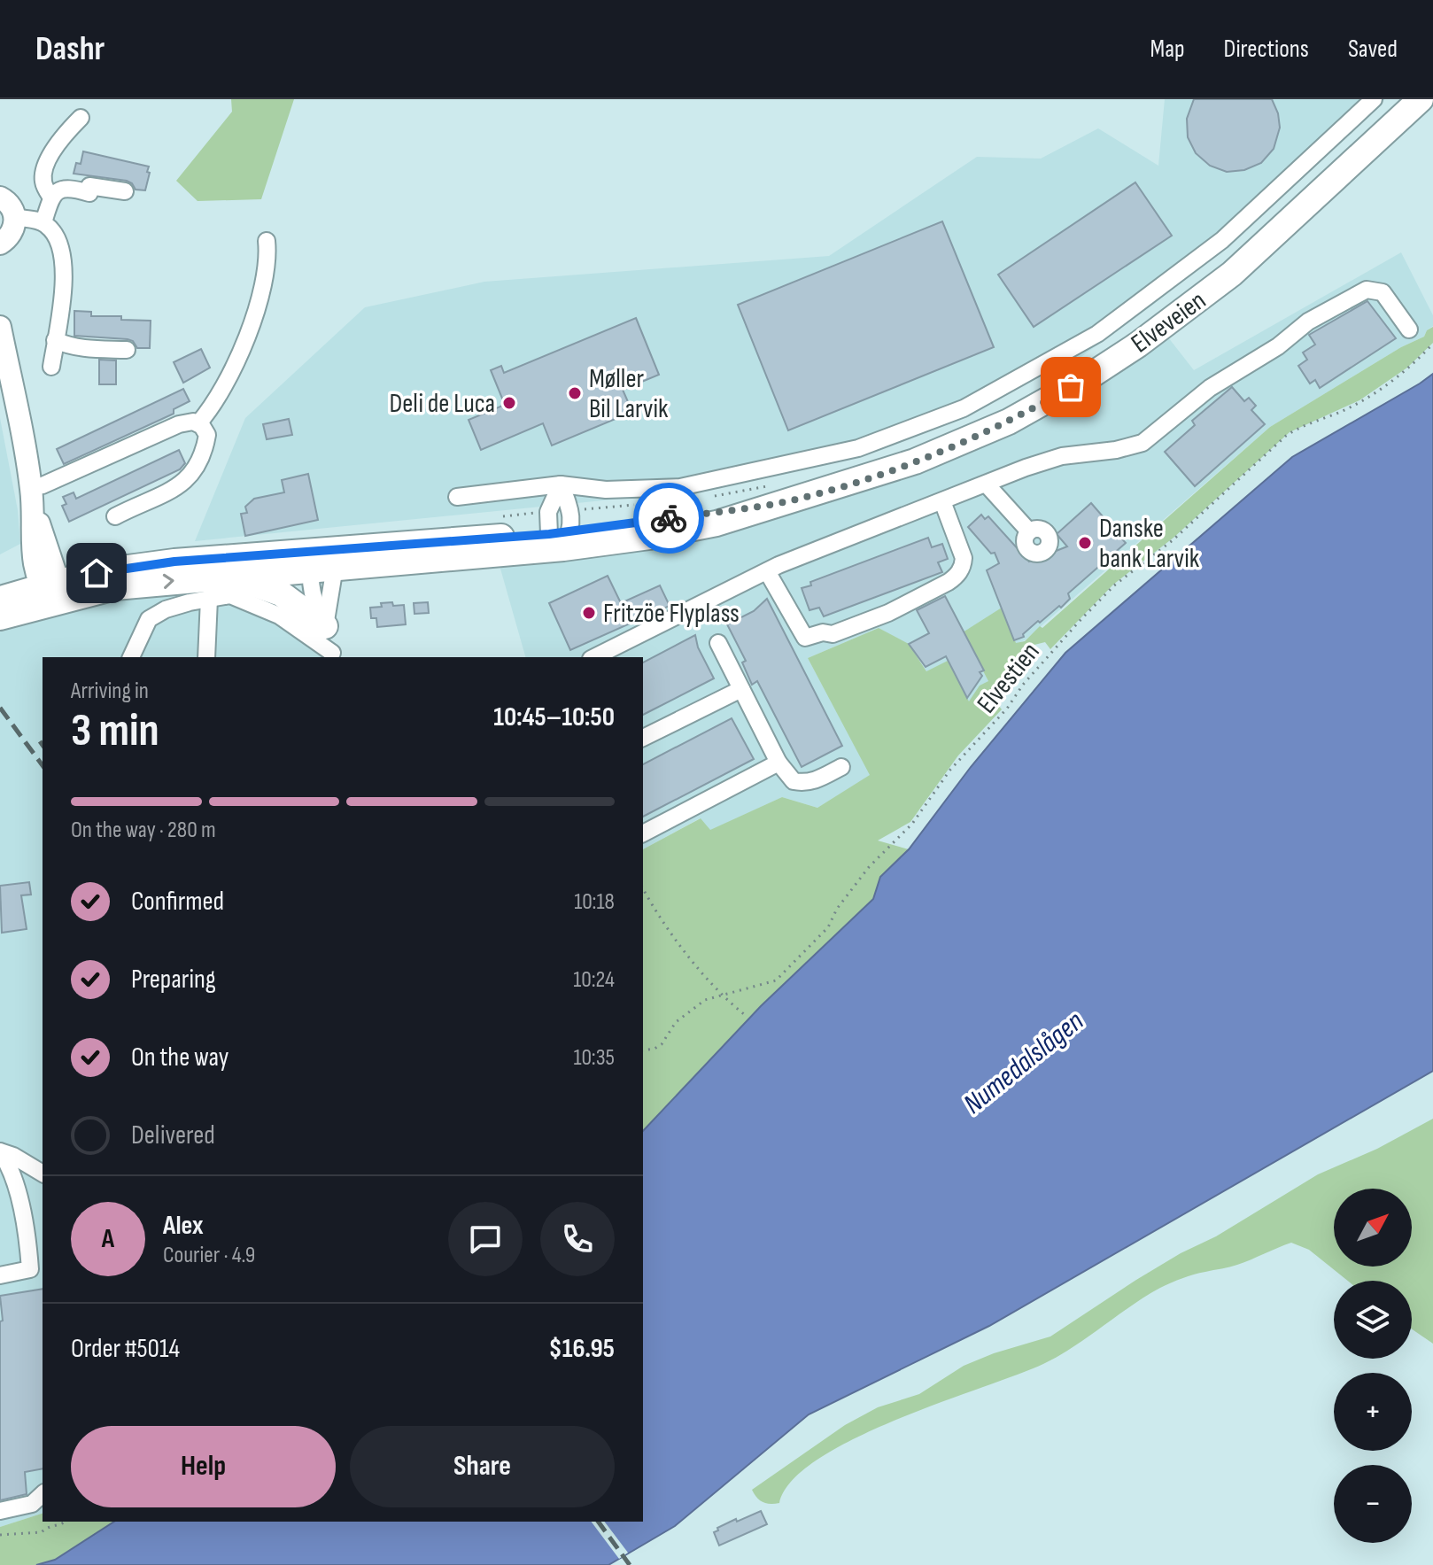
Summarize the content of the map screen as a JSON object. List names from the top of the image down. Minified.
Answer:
{"streets":{"highway":["Elveveien"],"path":["Elvestien"]},"water":["Numedalslågen"],"places":["Møller Bil Larvik","Deli de Luca","Danske bank Larvik","Fritzöe Flyplass"],"north":"top right","page":{"header":"Dashr","nav":["Map","Directions","Saved"],"heading":["3 min","Arriving in","10:45–10:50"],"panel":["Alex","Courier · 4.9","Order #5014","$16.95"],"bar":"On the way · 280 m","list":[["Confirmed","10:18"],["Preparing","10:24"],["On the way","10:35"],"Delivered"],"map_buttons":["+","−"],"round":"A","buttons":["Help","Share"]}}
